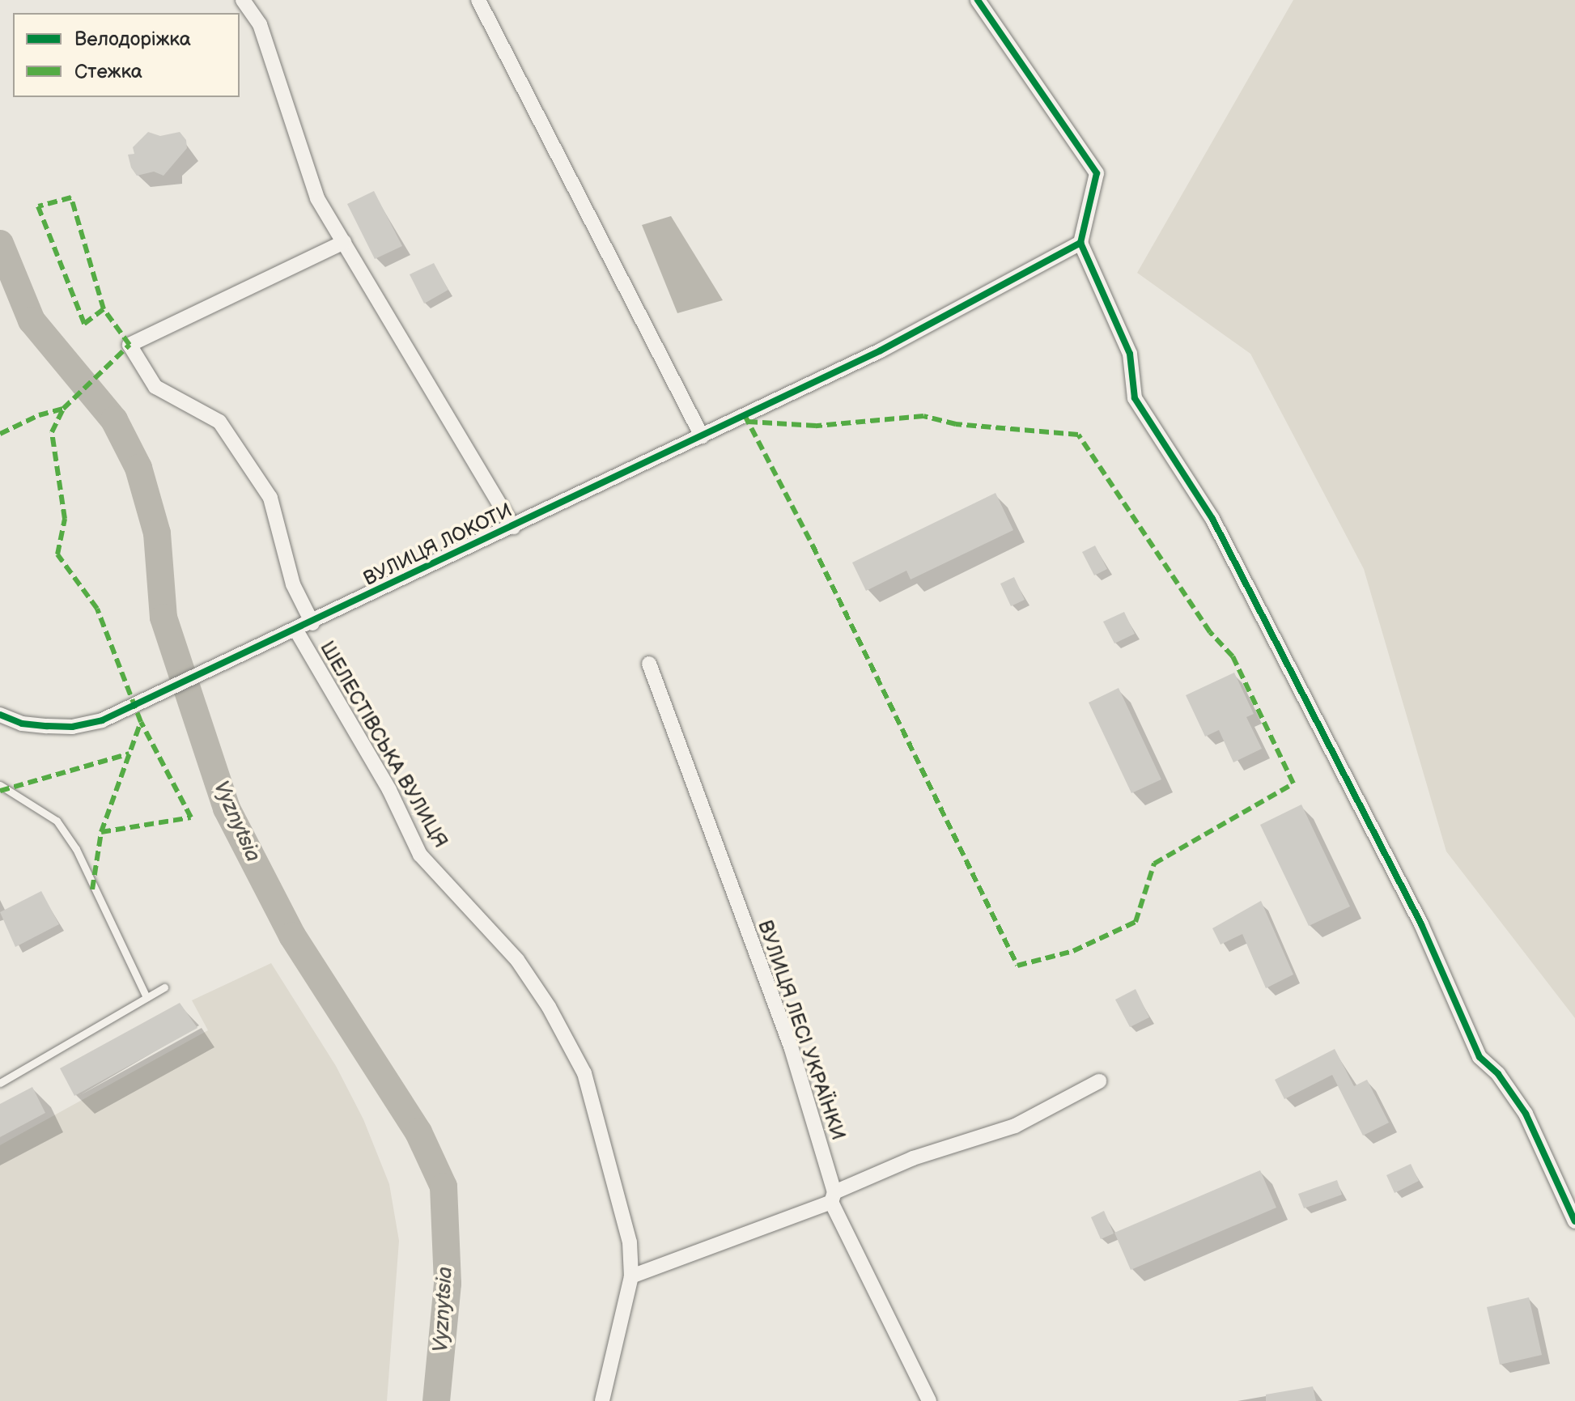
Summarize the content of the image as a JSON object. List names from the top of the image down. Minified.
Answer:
{"streets":{"street":["ВУЛИЦЯ ЛОКОТИ","ШЕЛЕСТІВСЬКА ВУЛИЦЯ","ВУЛИЦЯ ЛЕСІ УКРАЇНКИ"]},"crossings":[["ВУЛИЦЯ ЛОКОТИ","ШЕЛЕСТІВСЬКА ВУЛИЦЯ"]],"water":["Vyznytsia"],"legend":["Велодоріжка","Стежка"]}
